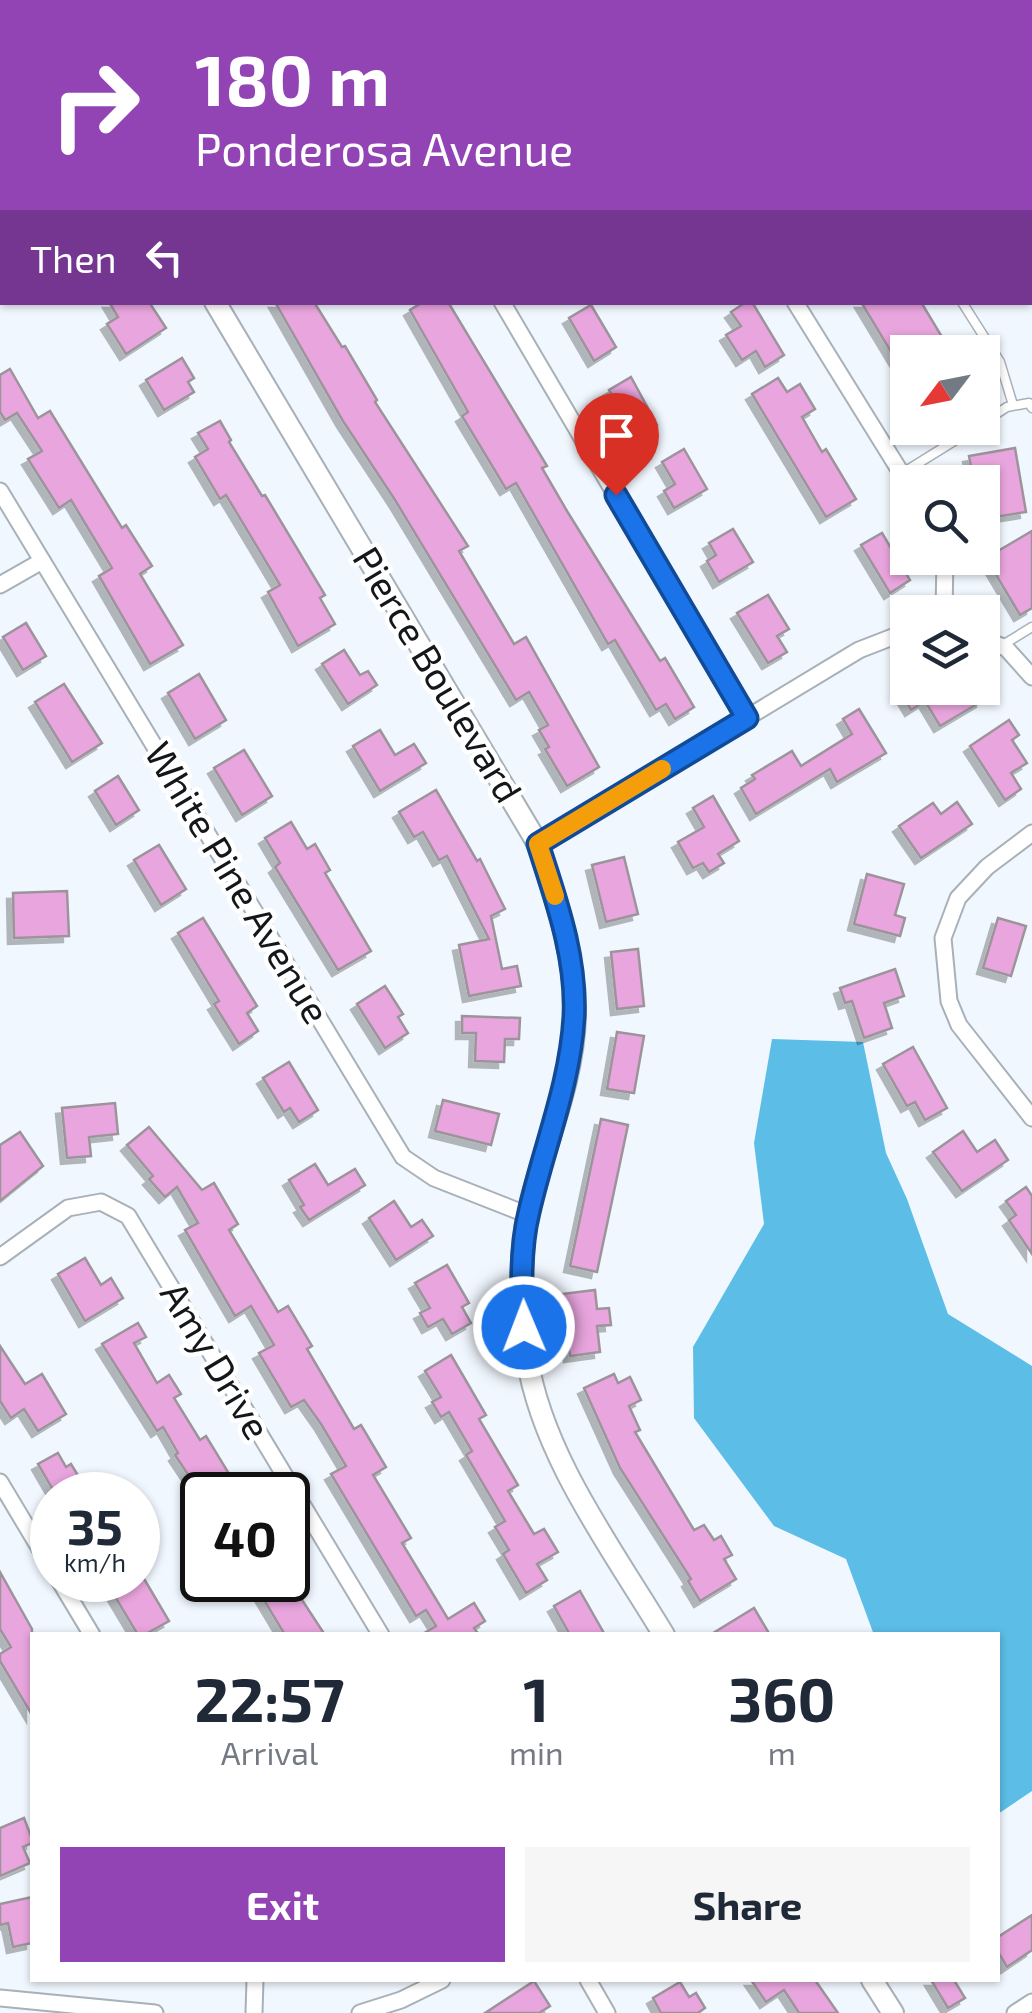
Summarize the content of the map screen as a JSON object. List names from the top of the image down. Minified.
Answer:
{"streets":{"street":["Pierce Boulevard","White Pine Avenue","Amy Drive"]},"crossings":[["Pierce Boulevard","White Pine Avenue"]],"north":"bottom left","page":{"turn":["180 m","Ponderosa Avenue"],"then":"Then","speed":"35 km/h","limit":"40","eta":["22:57","Arrival","1","min","360","m"],"buttons":["Exit","Share"]}}
